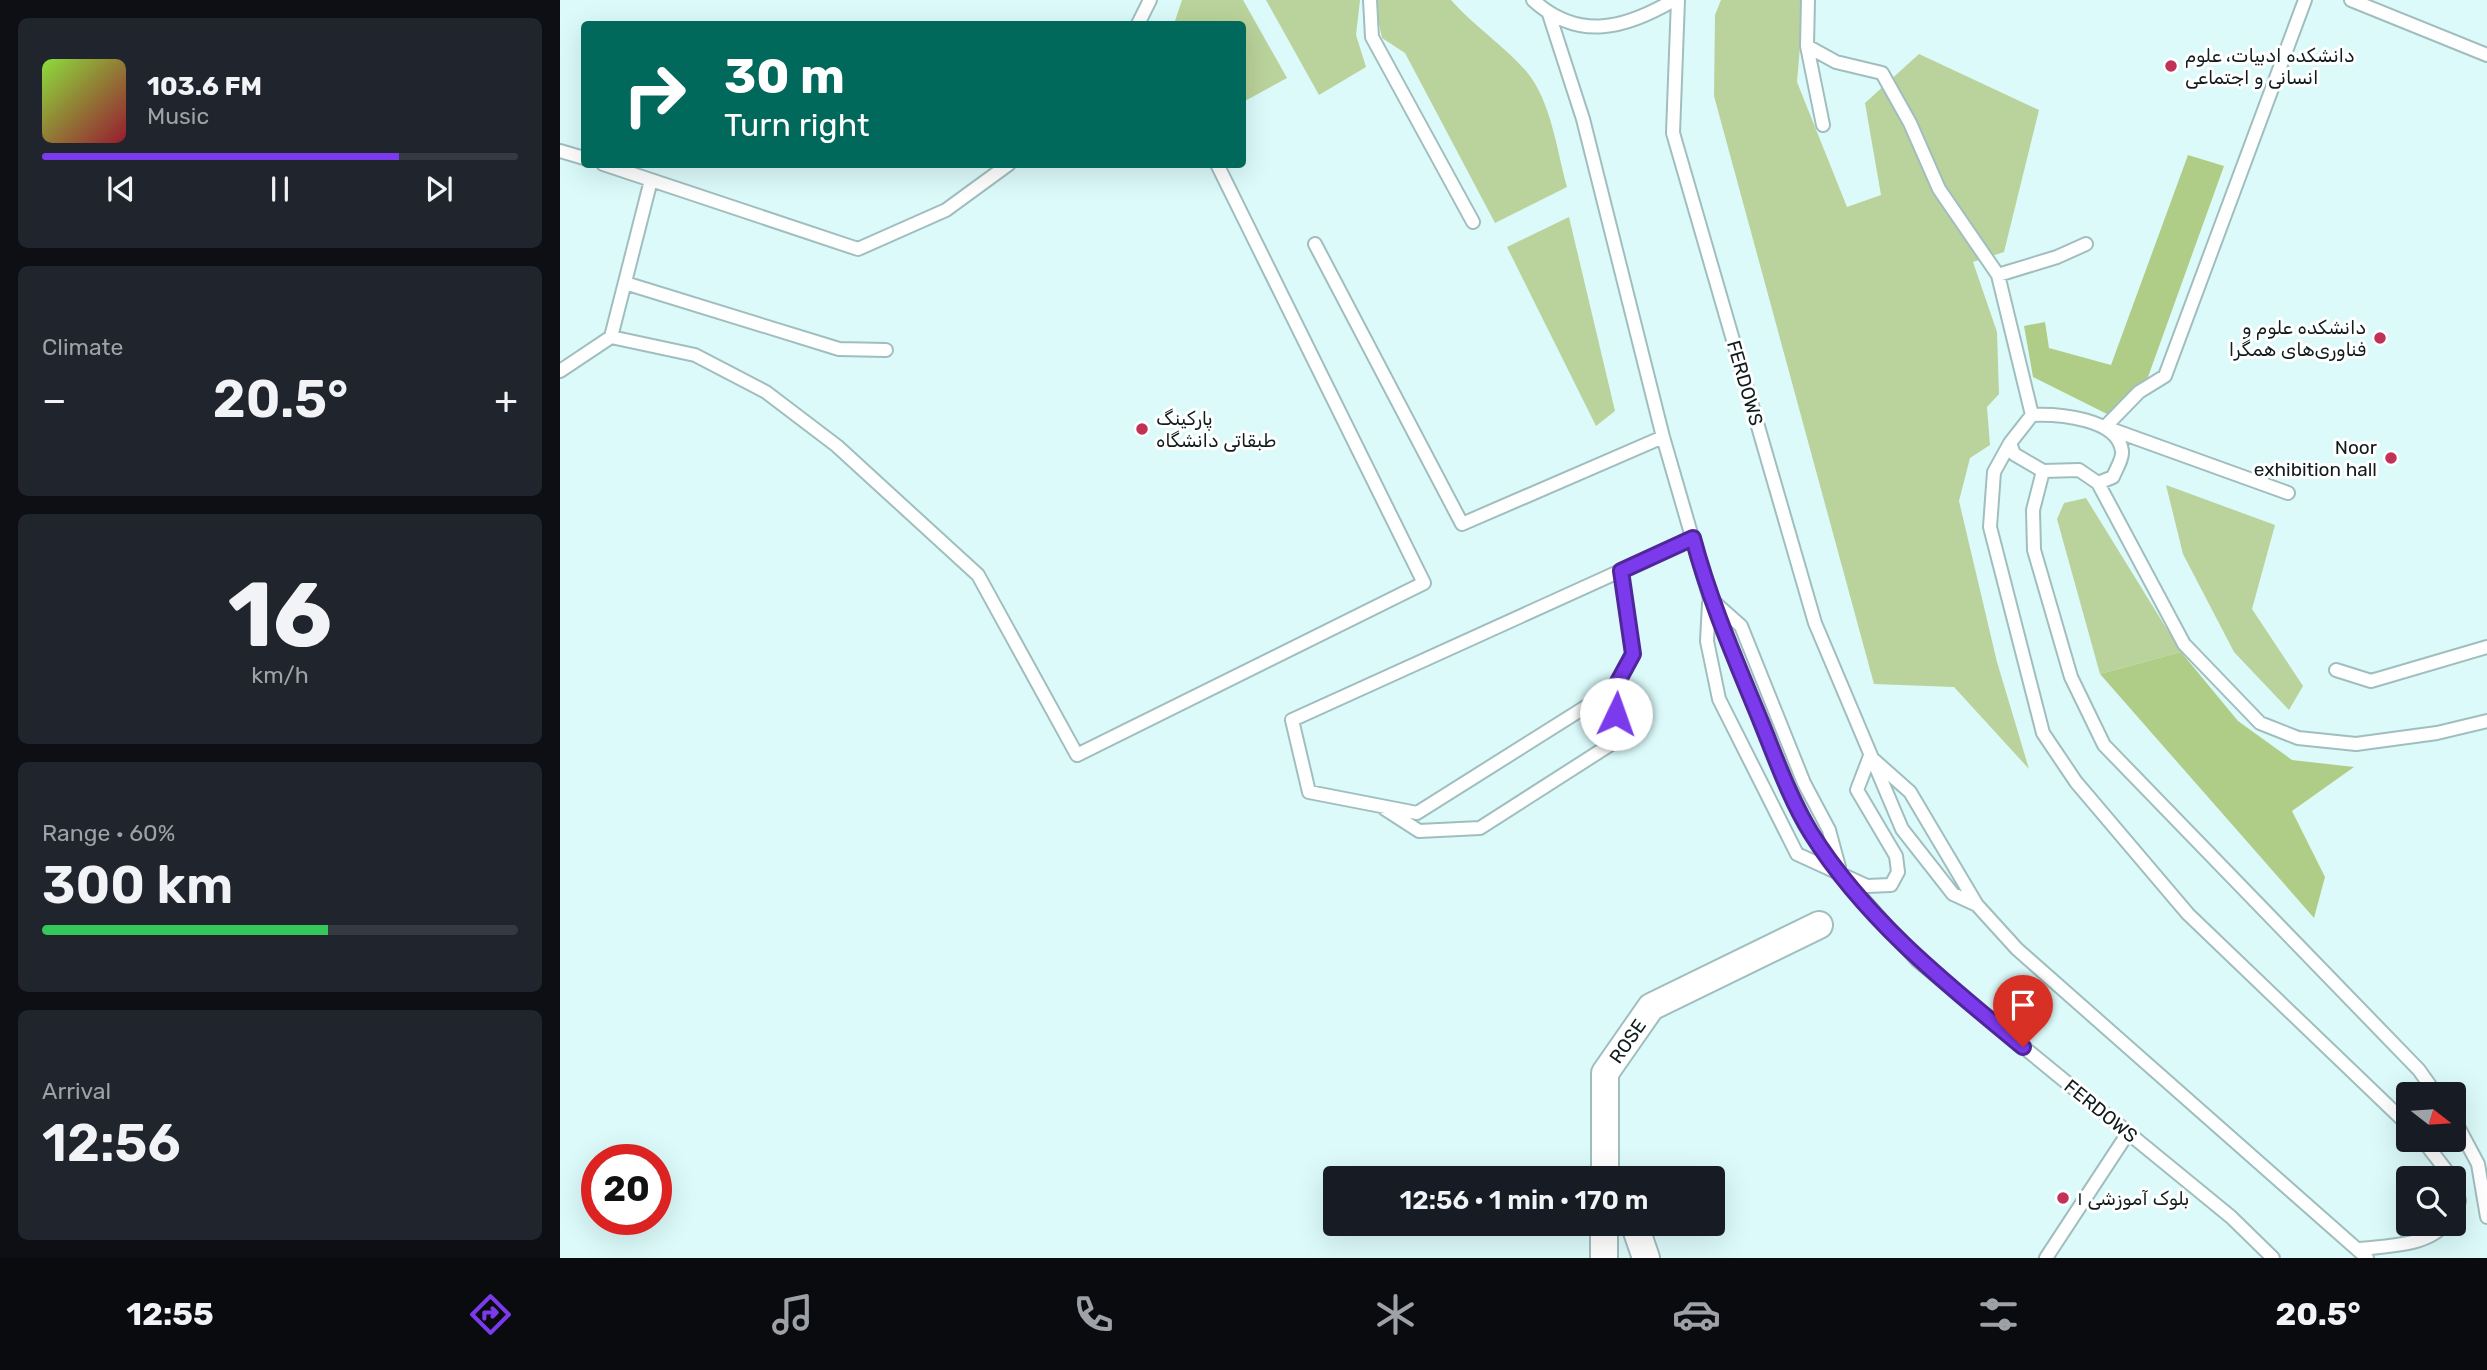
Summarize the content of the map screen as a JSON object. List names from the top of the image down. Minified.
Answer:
{"streets":{"street":["ROSE"],"lane":["FERDOWS"]},"places":["دانشکده ادبیات، علوم انسانی و اجتماعی","دانشکده علوم و فناوری‌های همگرا","پارکینگ طبقاتی دانشگاه","Noor exhibition hall","بلوک آموزشی ۱"],"north":"right","page":{"turn":["30 m","Turn right"],"song":["103.6 FM","Music"],"tile":["Climate",["16","km/h"],["Range · 60%","300 km"],["Arrival","12:56"]],"heat":["−","20.5°","+"],"limit":"20","trip":"12:56 · 1 min · 170 m","tabs":["12:55","20.5°"]}}
